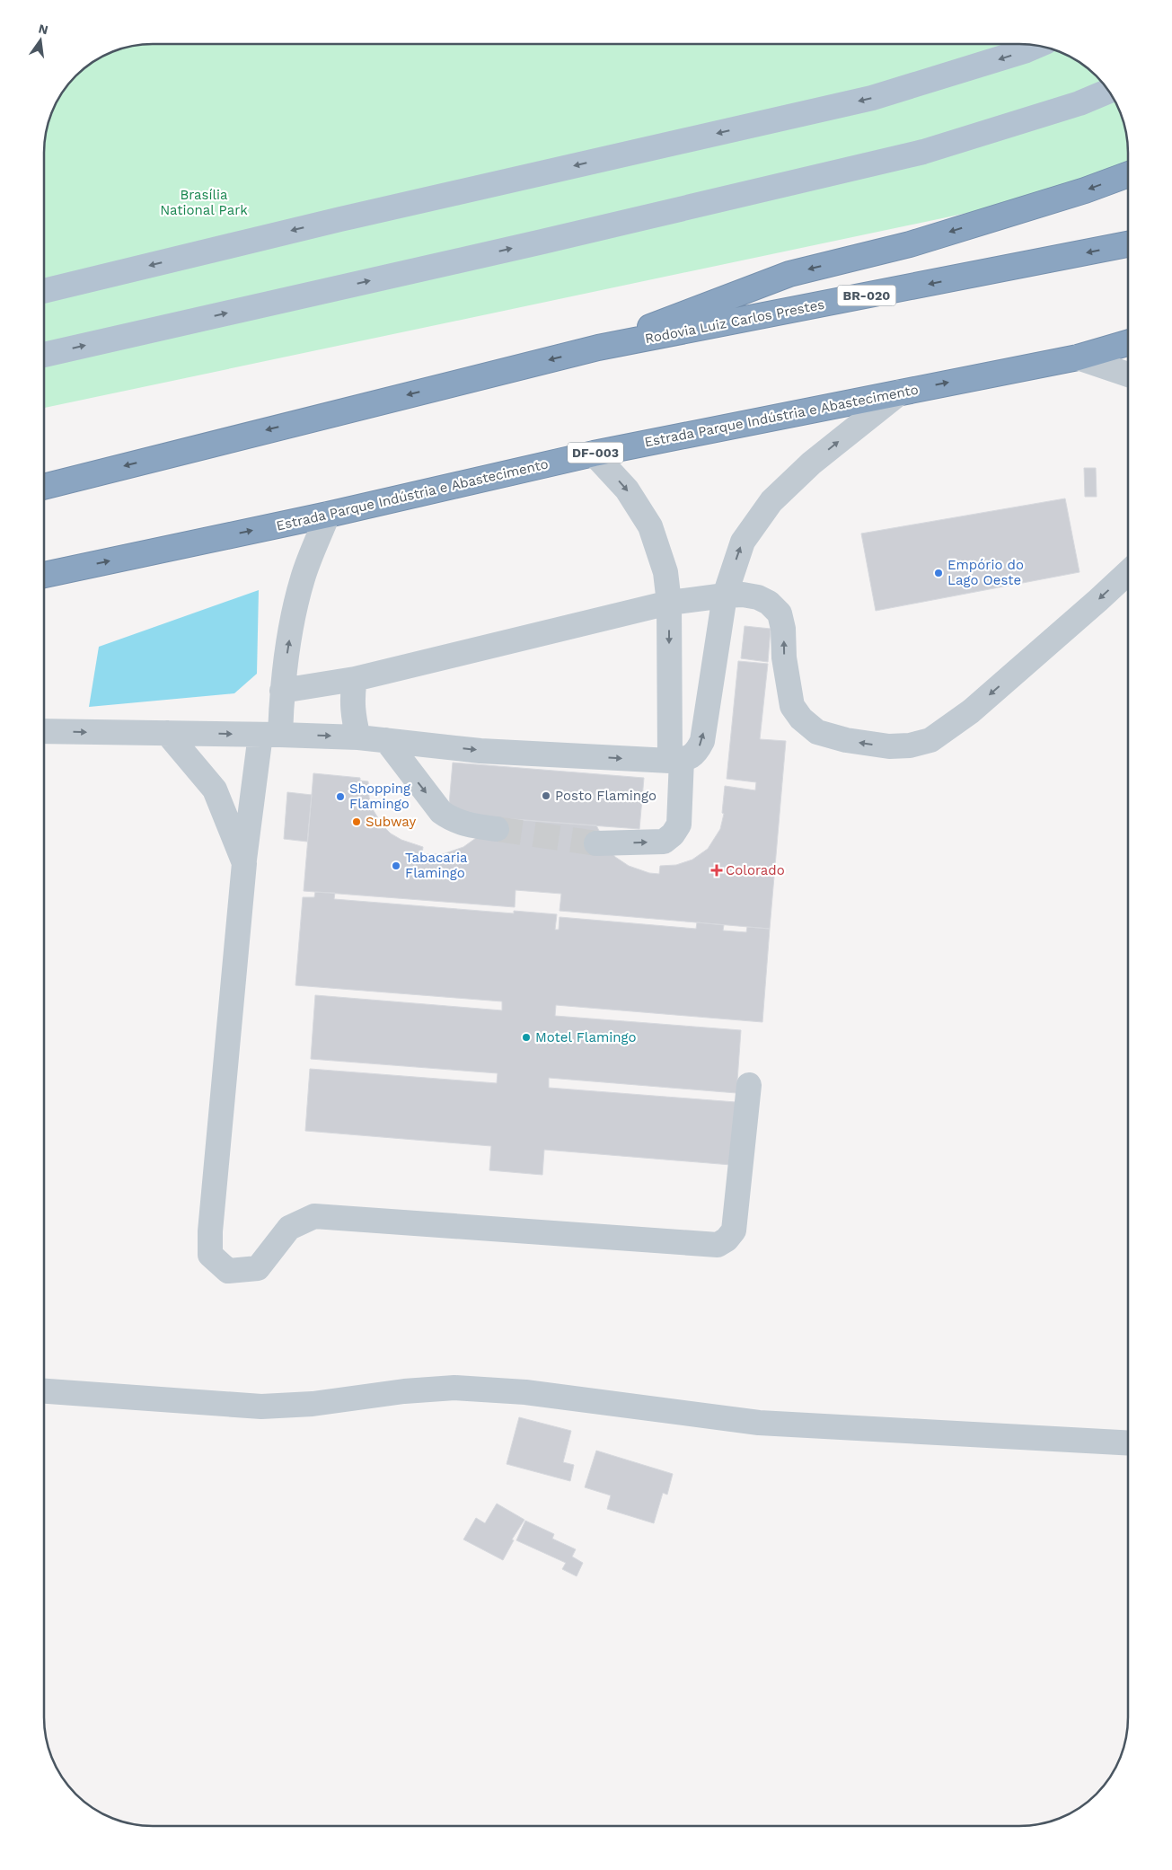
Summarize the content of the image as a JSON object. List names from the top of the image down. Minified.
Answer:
{"streets":{"highway":["BR-020","Rodovia Luiz Carlos Prestes","Estrada Parque Indústria e Abastecimento","DF-003"]},"parks":["Brasília National Park"],"places":{"other":["Empório do Lago Oeste","Posto Flamingo","Shopping Flamingo","Subway","Tabacaria Flamingo","Motel Flamingo"],"health":["Colorado"]},"north":"top"}
